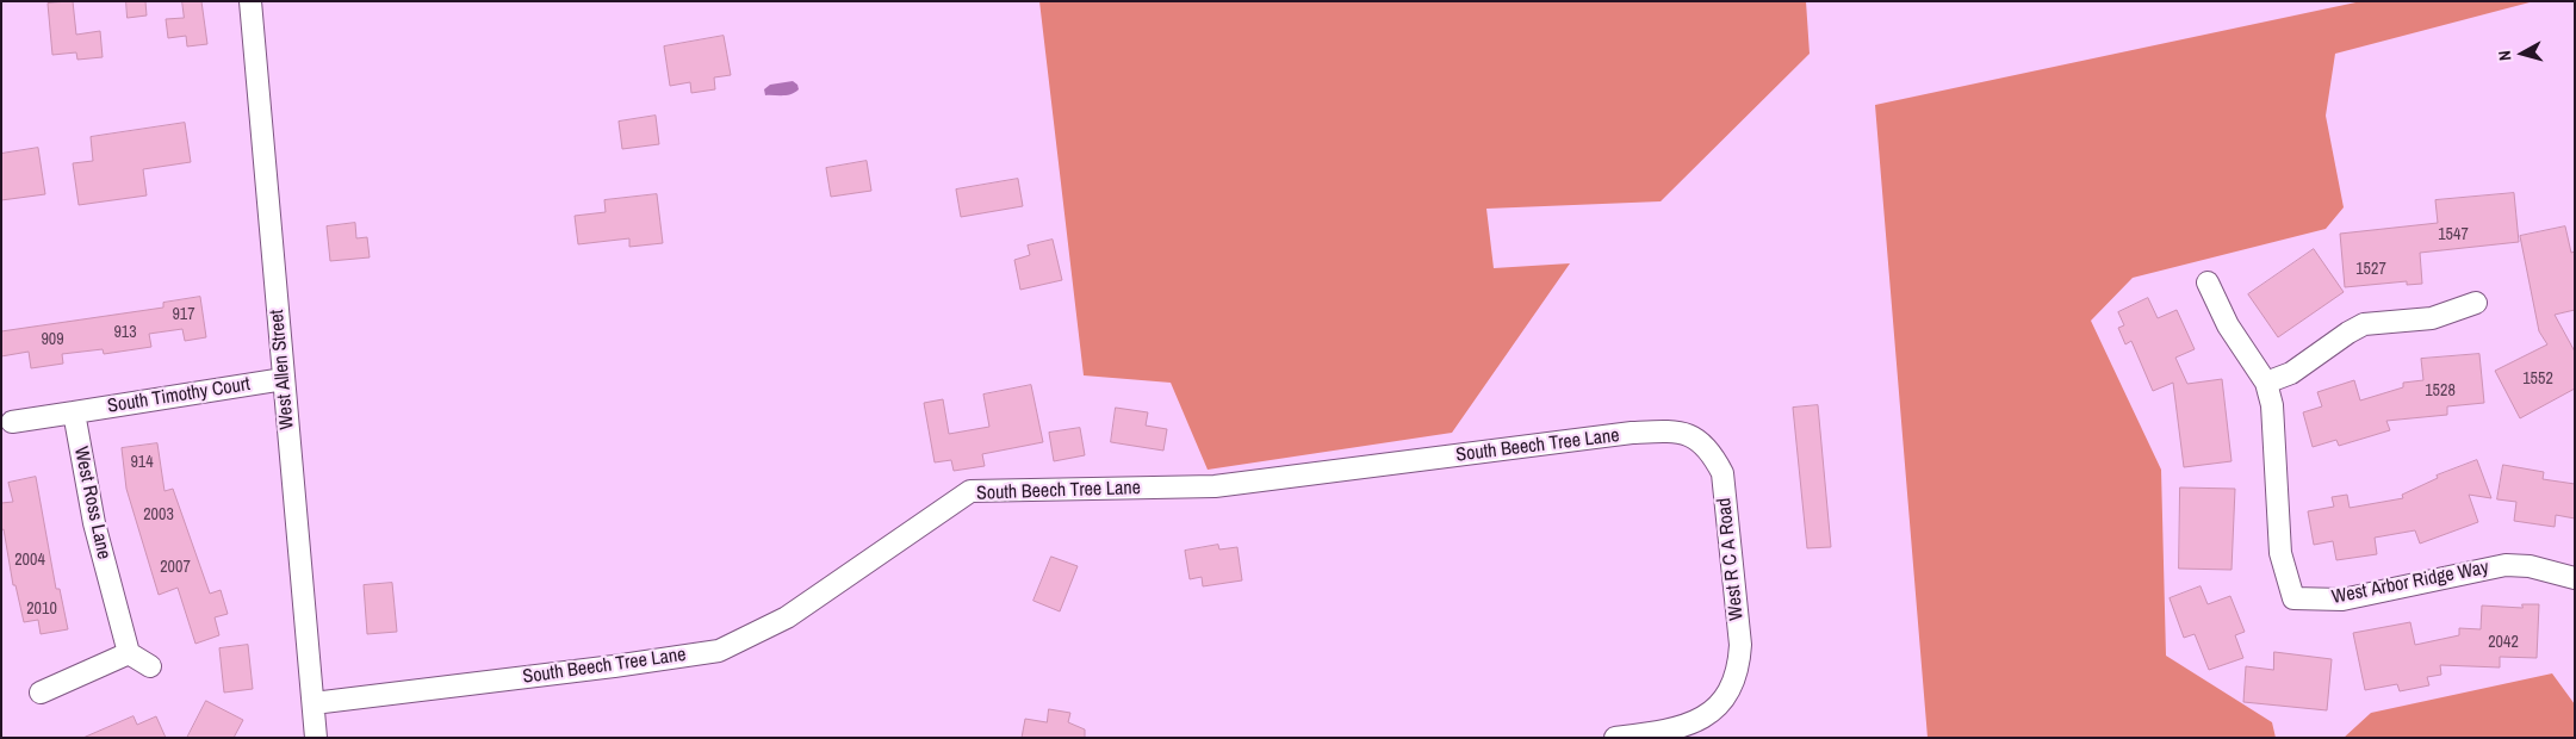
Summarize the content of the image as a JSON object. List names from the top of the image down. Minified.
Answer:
{"streets":{"street":["West Allen Street","South Timothy Court","South Beech Tree Lane","West Ross Lane","West R C A Road","West Arbor Ridge Way"]},"crossings":[["West Allen Street","South Timothy Court"],["West Allen Street","South Beech Tree Lane"],["South Timothy Court","West Ross Lane"],["South Beech Tree Lane","West R C A Road"]],"house_numbers":["1547","1527","917","913","909","1552","1528","914","2003","2004","2007","2010","2042"],"north":"left"}
